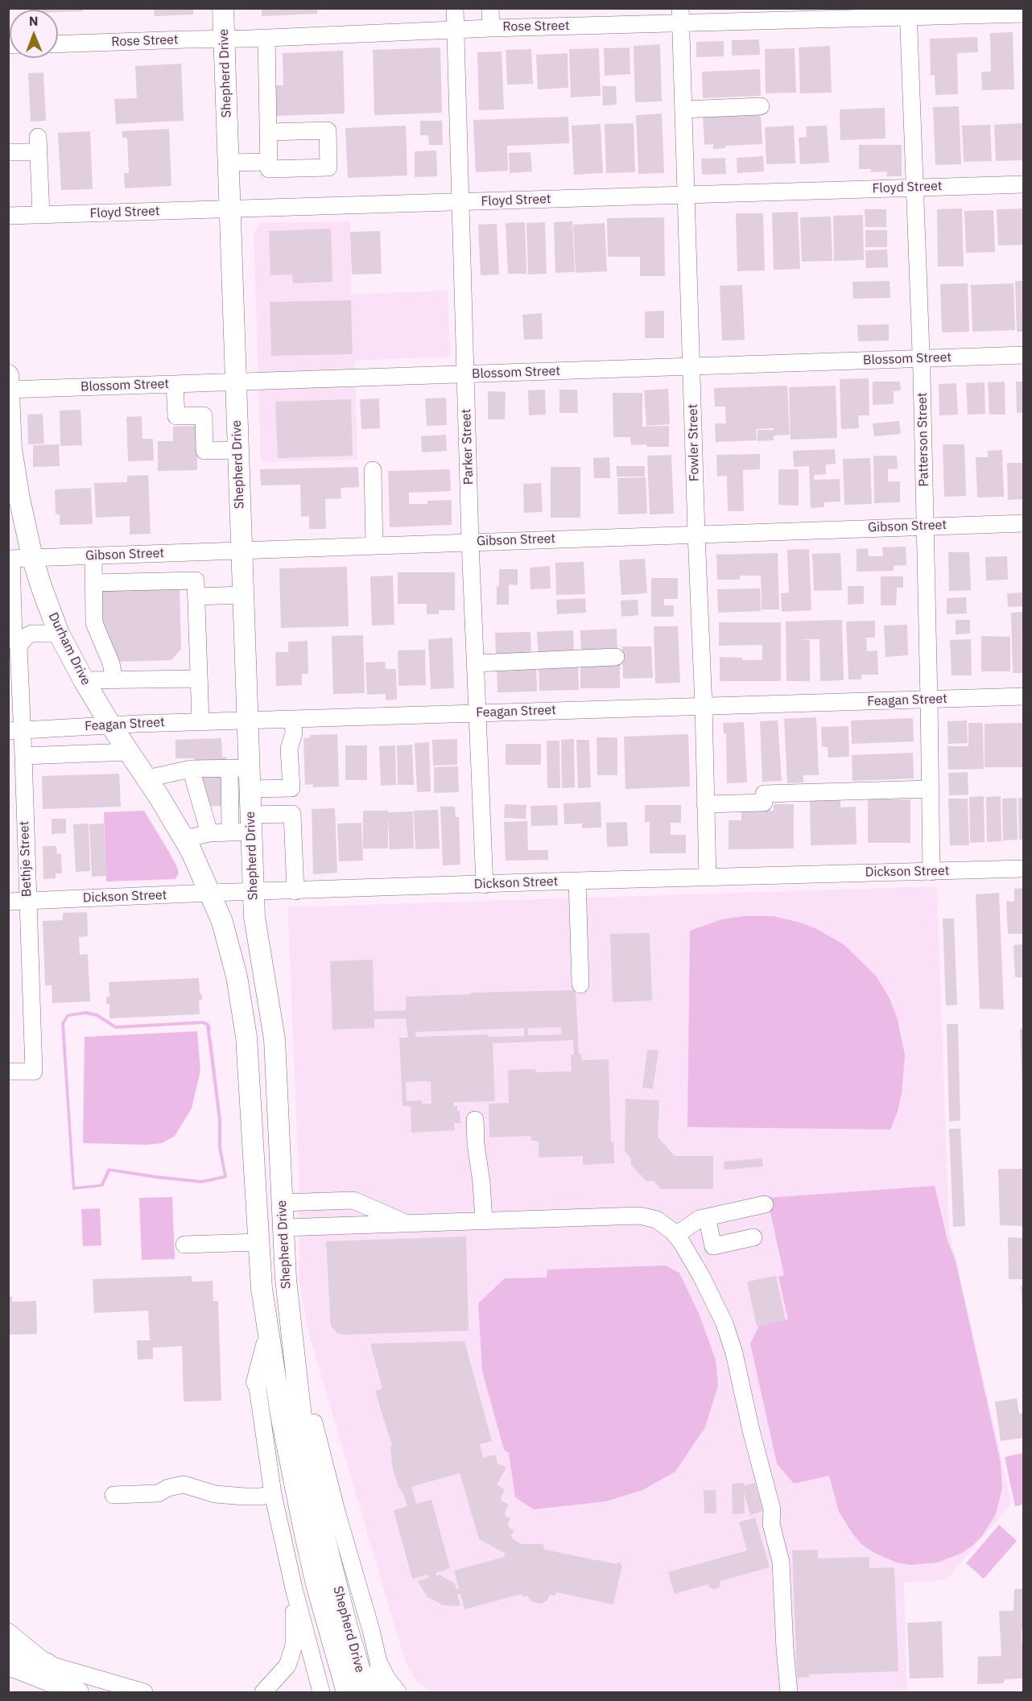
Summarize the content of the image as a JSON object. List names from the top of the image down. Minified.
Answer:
{"streets":{"main road":["Shepherd Drive","Durham Drive"],"street":["Rose Street","Floyd Street","Blossom Street","Patterson Street","Fowler Street","Parker Street","Gibson Street","Feagan Street","Bethje Street","Dickson Street"]},"crossings":[["Rose Street","Shepherd Drive"],["Rose Street","Patterson Street"],["Rose Street","Fowler Street"],["Rose Street","Parker Street"],["Shepherd Drive","Floyd Street"],["Shepherd Drive","Blossom Street"],["Shepherd Drive","Gibson Street"],["Shepherd Drive","Durham Drive"],["Shepherd Drive","Feagan Street"],["Shepherd Drive","Dickson Street"],["Floyd Street","Patterson Street"],["Floyd Street","Fowler Street"],["Floyd Street","Parker Street"],["Blossom Street","Patterson Street"],["Blossom Street","Fowler Street"],["Blossom Street","Parker Street"],["Blossom Street","Durham Drive"],["Patterson Street","Gibson Street"],["Patterson Street","Feagan Street"],["Patterson Street","Dickson Street"],["Fowler Street","Gibson Street"],["Fowler Street","Feagan Street"],["Fowler Street","Dickson Street"],["Parker Street","Gibson Street"],["Parker Street","Feagan Street"],["Parker Street","Dickson Street"],["Gibson Street","Durham Drive"],["Gibson Street","Bethje Street"],["Durham Drive","Feagan Street"],["Durham Drive","Dickson Street"],["Feagan Street","Bethje Street"],["Bethje Street","Dickson Street"]],"north":"top"}
